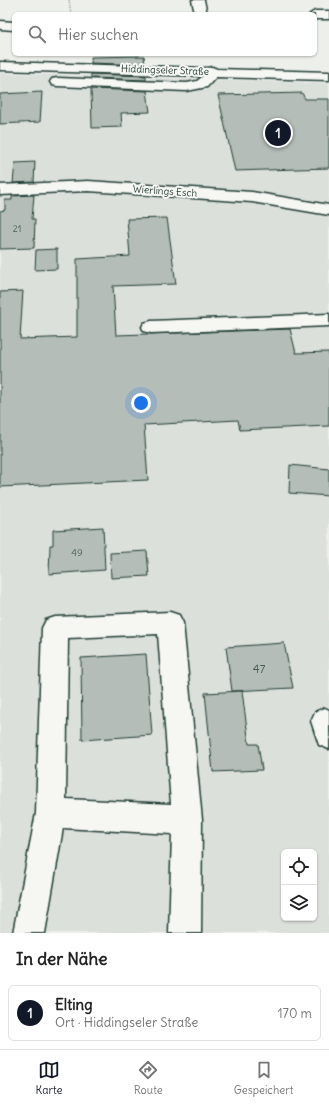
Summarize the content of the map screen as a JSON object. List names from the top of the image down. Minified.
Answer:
{"streets":{"street":["Hiddingseler Straße","Wierlings Esch"]},"house_numbers":["21","49","47"],"page":{"search":"Hier suchen","pins":"1","heading":"In der Nähe","list":[{"mark":"1","name":"Elting","note":"Ort · Hiddingseler Straße","value":"170 m"}],"nav":["Karte","Route","Gespeichert"]}}
